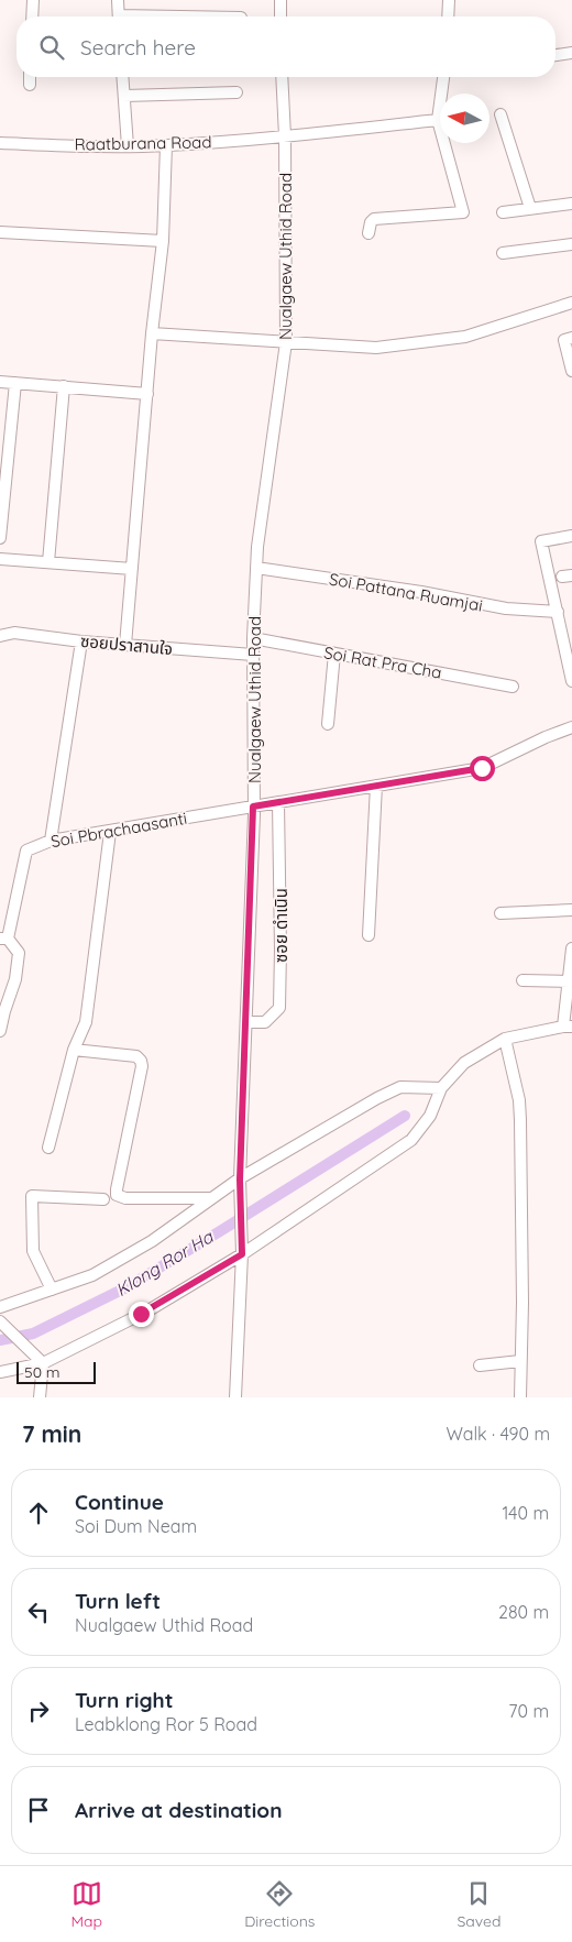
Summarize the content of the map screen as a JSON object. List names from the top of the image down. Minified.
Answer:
{"streets":{"street":["Raatburana Road","Nualgaew Uthid Road","Soi Pattana Ruamjai","ซอยปราสานใจ","Soi Rat Pra Cha","Soi Pbrachaasanti","ซอย ดำเนิน"]},"crossings":[["Raatburana Road","Nualgaew Uthid Road"],["Nualgaew Uthid Road","Soi Pattana Ruamjai"],["Nualgaew Uthid Road","ซอยปราสานใจ"],["Nualgaew Uthid Road","Soi Rat Pra Cha"],["Nualgaew Uthid Road","Soi Pbrachaasanti"],["Nualgaew Uthid Road","ซอย ดำเนิน"],["Soi Pbrachaasanti","ซอย ดำเนิน"]],"water":["Klong Ror Ha"],"scale_bar":"50 m","north":"left","page":{"search":"Search here","scale":"50 m","heading":["7 min","Walk · 490 m"],"list":[["Continue","Soi Dum Neam","140 m"],["Turn left","Nualgaew Uthid Road","280 m"],["Turn right","Leabklong Ror 5 Road","70 m"],"Arrive at destination"],"nav":["Map","Directions","Saved"]}}
